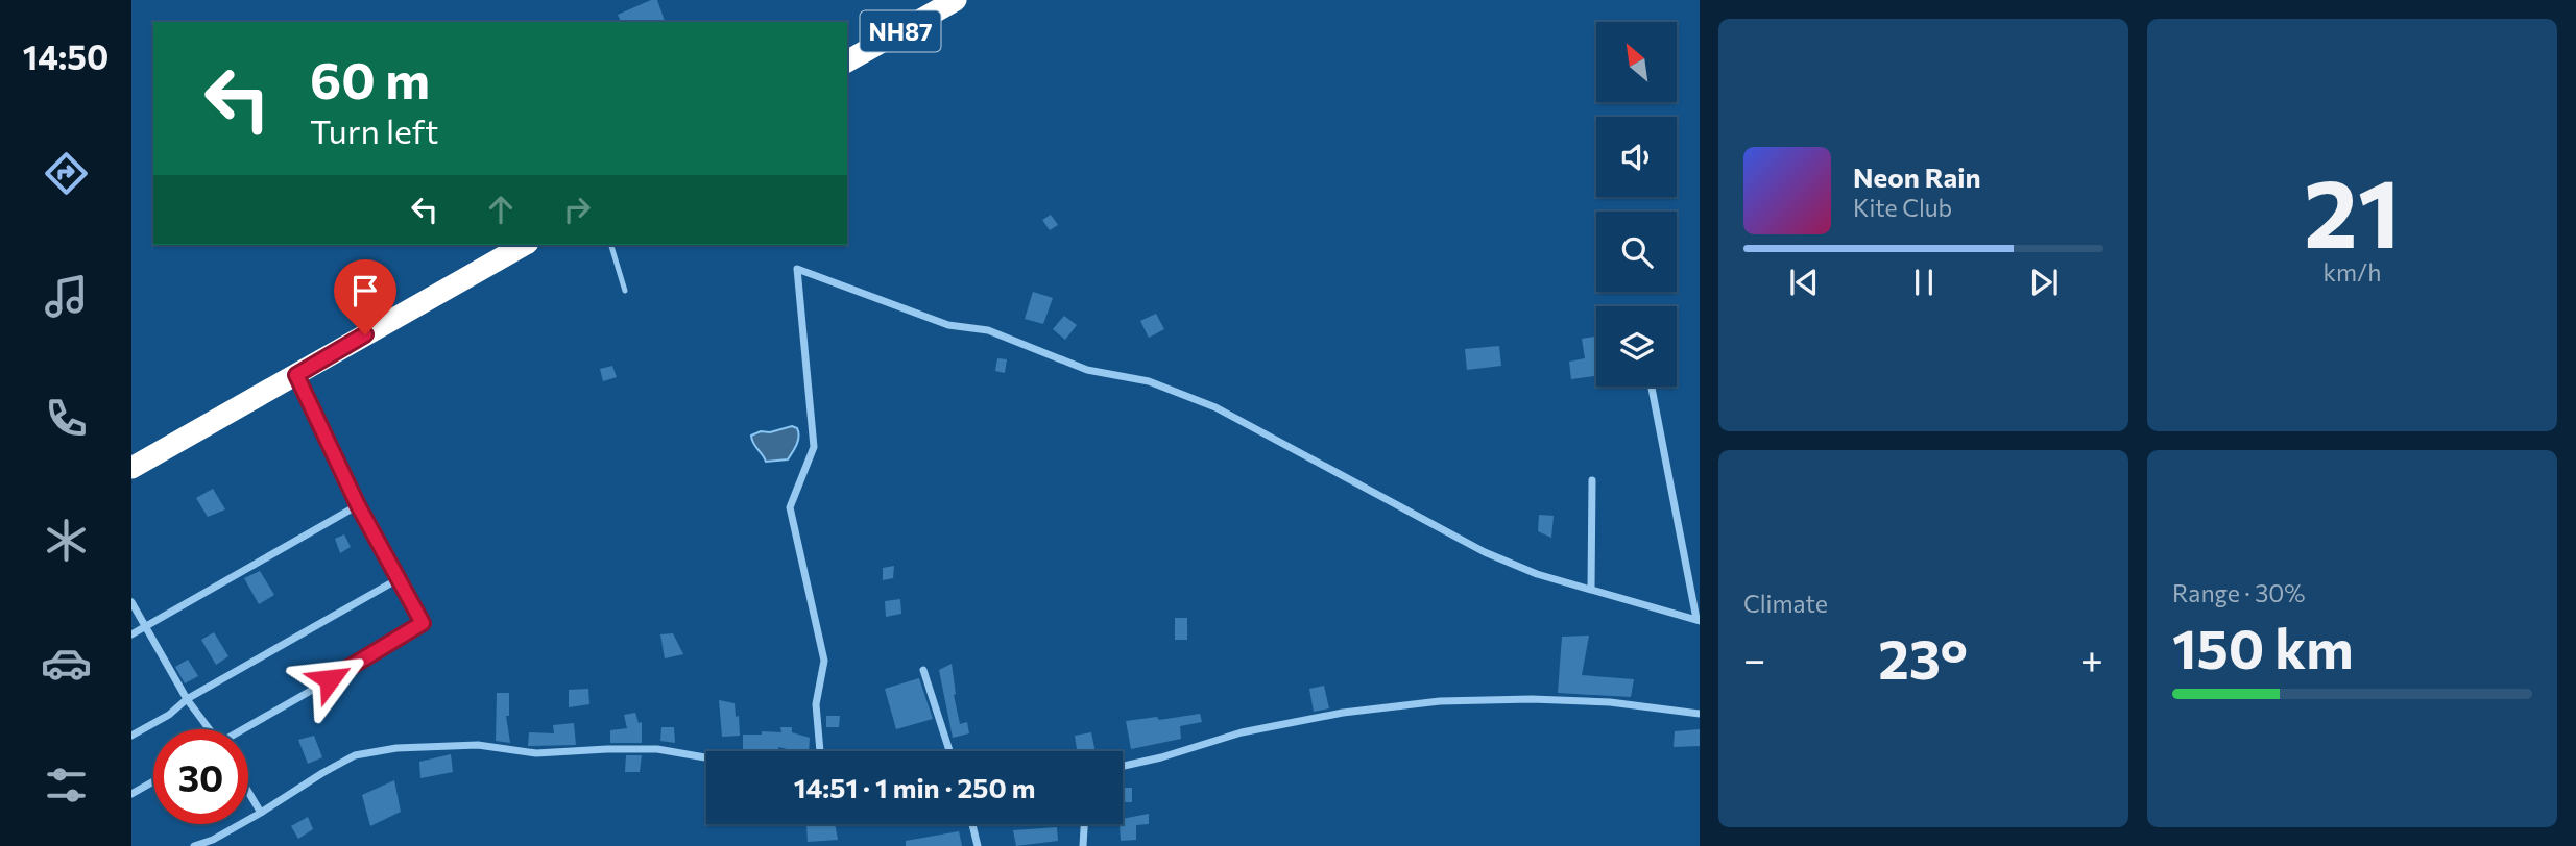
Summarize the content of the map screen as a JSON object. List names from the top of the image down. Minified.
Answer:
{"streets":{"highway":["NH87"]},"north":"top left","page":{"tabs":"14:50","tile":[["21","km/h"],"Climate",["Range · 30%","150 km"]],"turn":["60 m","Turn left"],"song":["Neon Rain","Kite Club"],"heat":["−","23°","+"],"limit":"30","trip":"14:51 · 1 min · 250 m"}}
